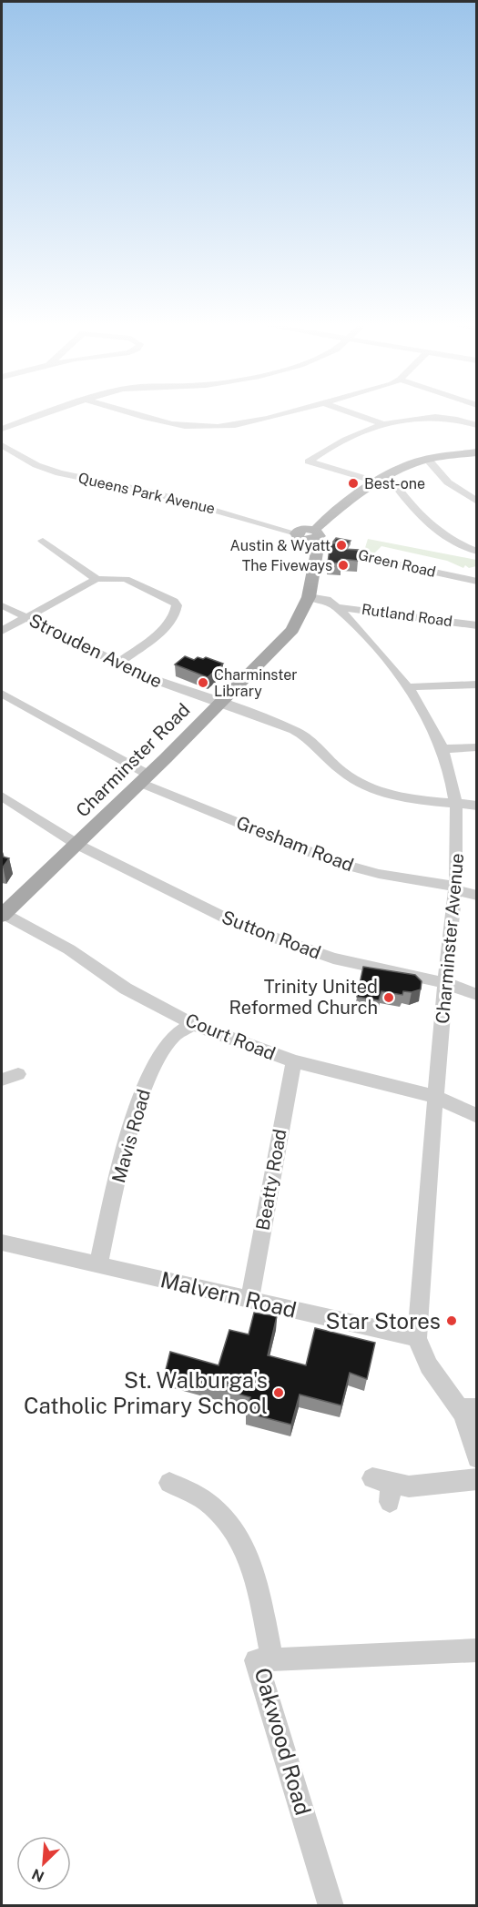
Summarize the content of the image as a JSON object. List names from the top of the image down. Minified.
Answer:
{"streets":{"main road":["Charminster Road"],"street":["Queens Park Avenue","Green Road","Rutland Road","Strouden Avenue","Gresham Road","Sutton Road","Charminster Avenue","Court Road","Mavis Road","Beatty Road","Malvern Road","Oakwood Road"]},"crossings":[["Green Road","Charminster Road"],["Rutland Road","Charminster Avenue"],["Strouden Avenue","Charminster Road"],["Strouden Avenue","Charminster Avenue"],["Charminster Road","Gresham Road"],["Charminster Road","Sutton Road"],["Charminster Road","Charminster Avenue"],["Charminster Road","Court Road"],["Gresham Road","Charminster Avenue"],["Sutton Road","Charminster Avenue"],["Charminster Avenue","Court Road"],["Charminster Avenue","Malvern Road"],["Court Road","Mavis Road"],["Court Road","Beatty Road"],["Mavis Road","Malvern Road"],["Beatty Road","Malvern Road"]],"places":["Best-one","Austin & Wyatt","The Fiveways","Charminster Library","Trinity United Reformed Church","Star Stores","St. Walburga's Catholic Primary School"],"north":"bottom left"}
